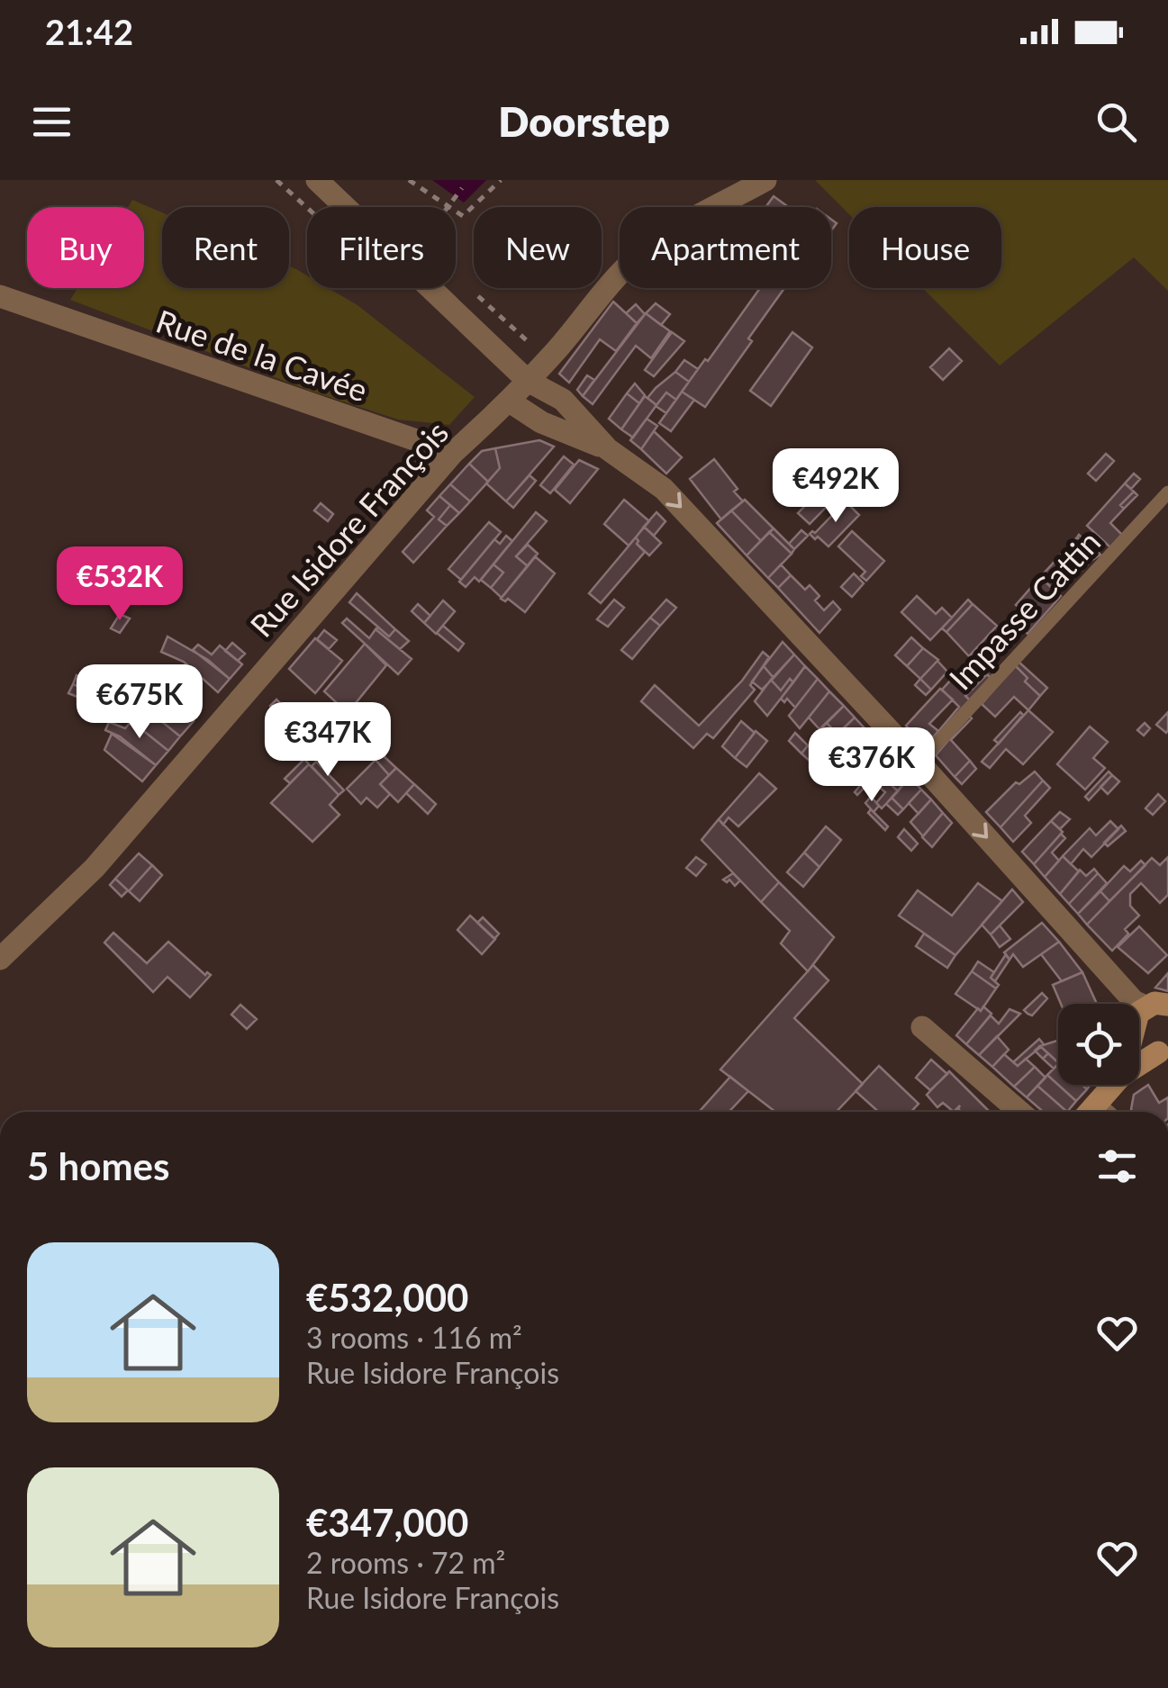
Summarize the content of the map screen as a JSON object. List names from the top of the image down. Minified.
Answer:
{"streets":{"street":["Rue de la Cavée","Rue Isidore François"],"lane":["Impasse Cattin"]},"crossings":[["Rue de la Cavée","Rue Isidore François"]],"page":{"status":"21:42","header":"Doorstep","chip":["Buy","Rent","Filters","New","Apartment","House"],"price":["€492K","€532K","€675K","€347K","€376K"],"heading":"5 homes","list":[{"name":"€532,000","note":"3 rooms · 116 m² · Rue Isidore François"},{"name":"€347,000","note":"2 rooms · 72 m² · Rue Isidore François"}]}}
